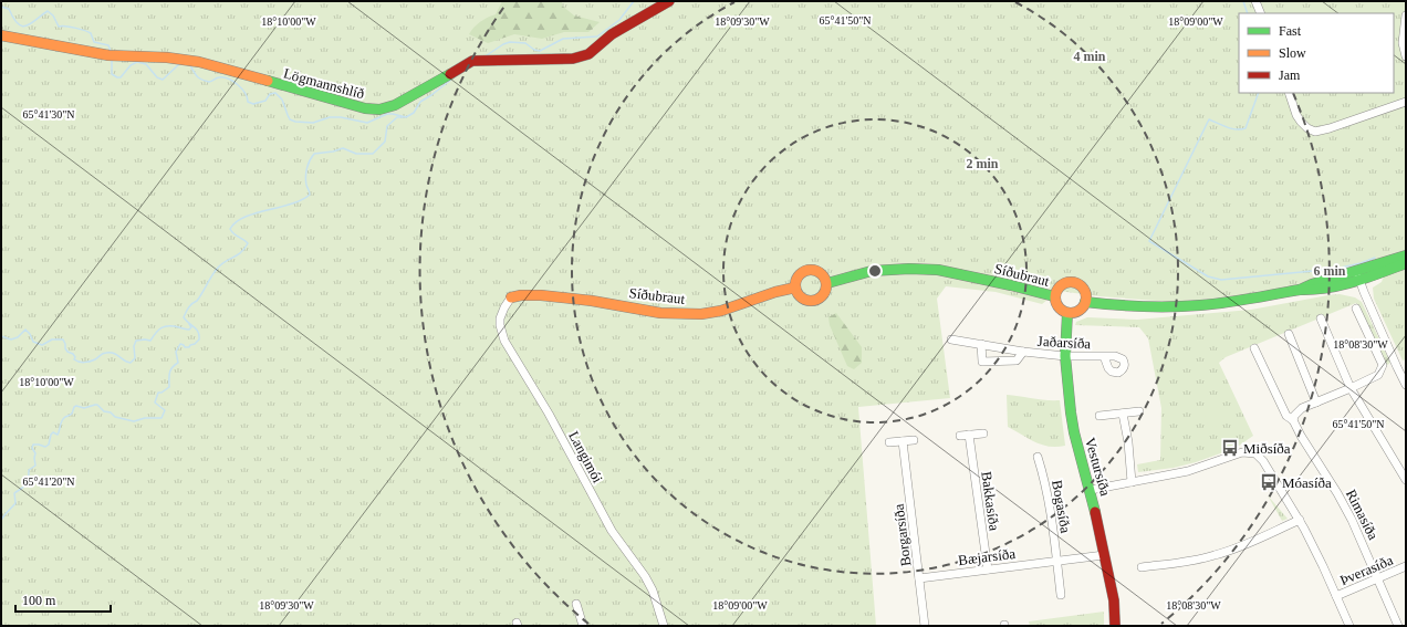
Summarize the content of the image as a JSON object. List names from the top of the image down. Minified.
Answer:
{"streets":{"street":["Lögmannshlíð","Síðubraut","Jaðarsíða","Langimói","Vestursíða","Bakkasíða","Bogasíða","Rimasíða","Borgarsíða","Bæjarsíða","Þverasíða"]},"crossings":[["Síðubraut","Langimói"],["Síðubraut","Vestursíða"],["Jaðarsíða","Vestursíða"],["Vestursíða","Bæjarsíða"],["Bakkasíða","Bæjarsíða"],["Bogasíða","Bæjarsíða"],["Rimasíða","Þverasíða"],["Borgarsíða","Bæjarsíða"]],"places":{"bus stop":["Miðsíða","Móasíða"]},"legend":["Fast","Slow","Jam"],"scale_bar":"100 m","coordinates":["65°41'50\"N","18°10'00\"W","18°09'30\"W","18°09'00\"W","65°41'30\"N","18°08'30\"W","65°41'20\"N"],"rings":["4 min","2 min","6 min"]}
